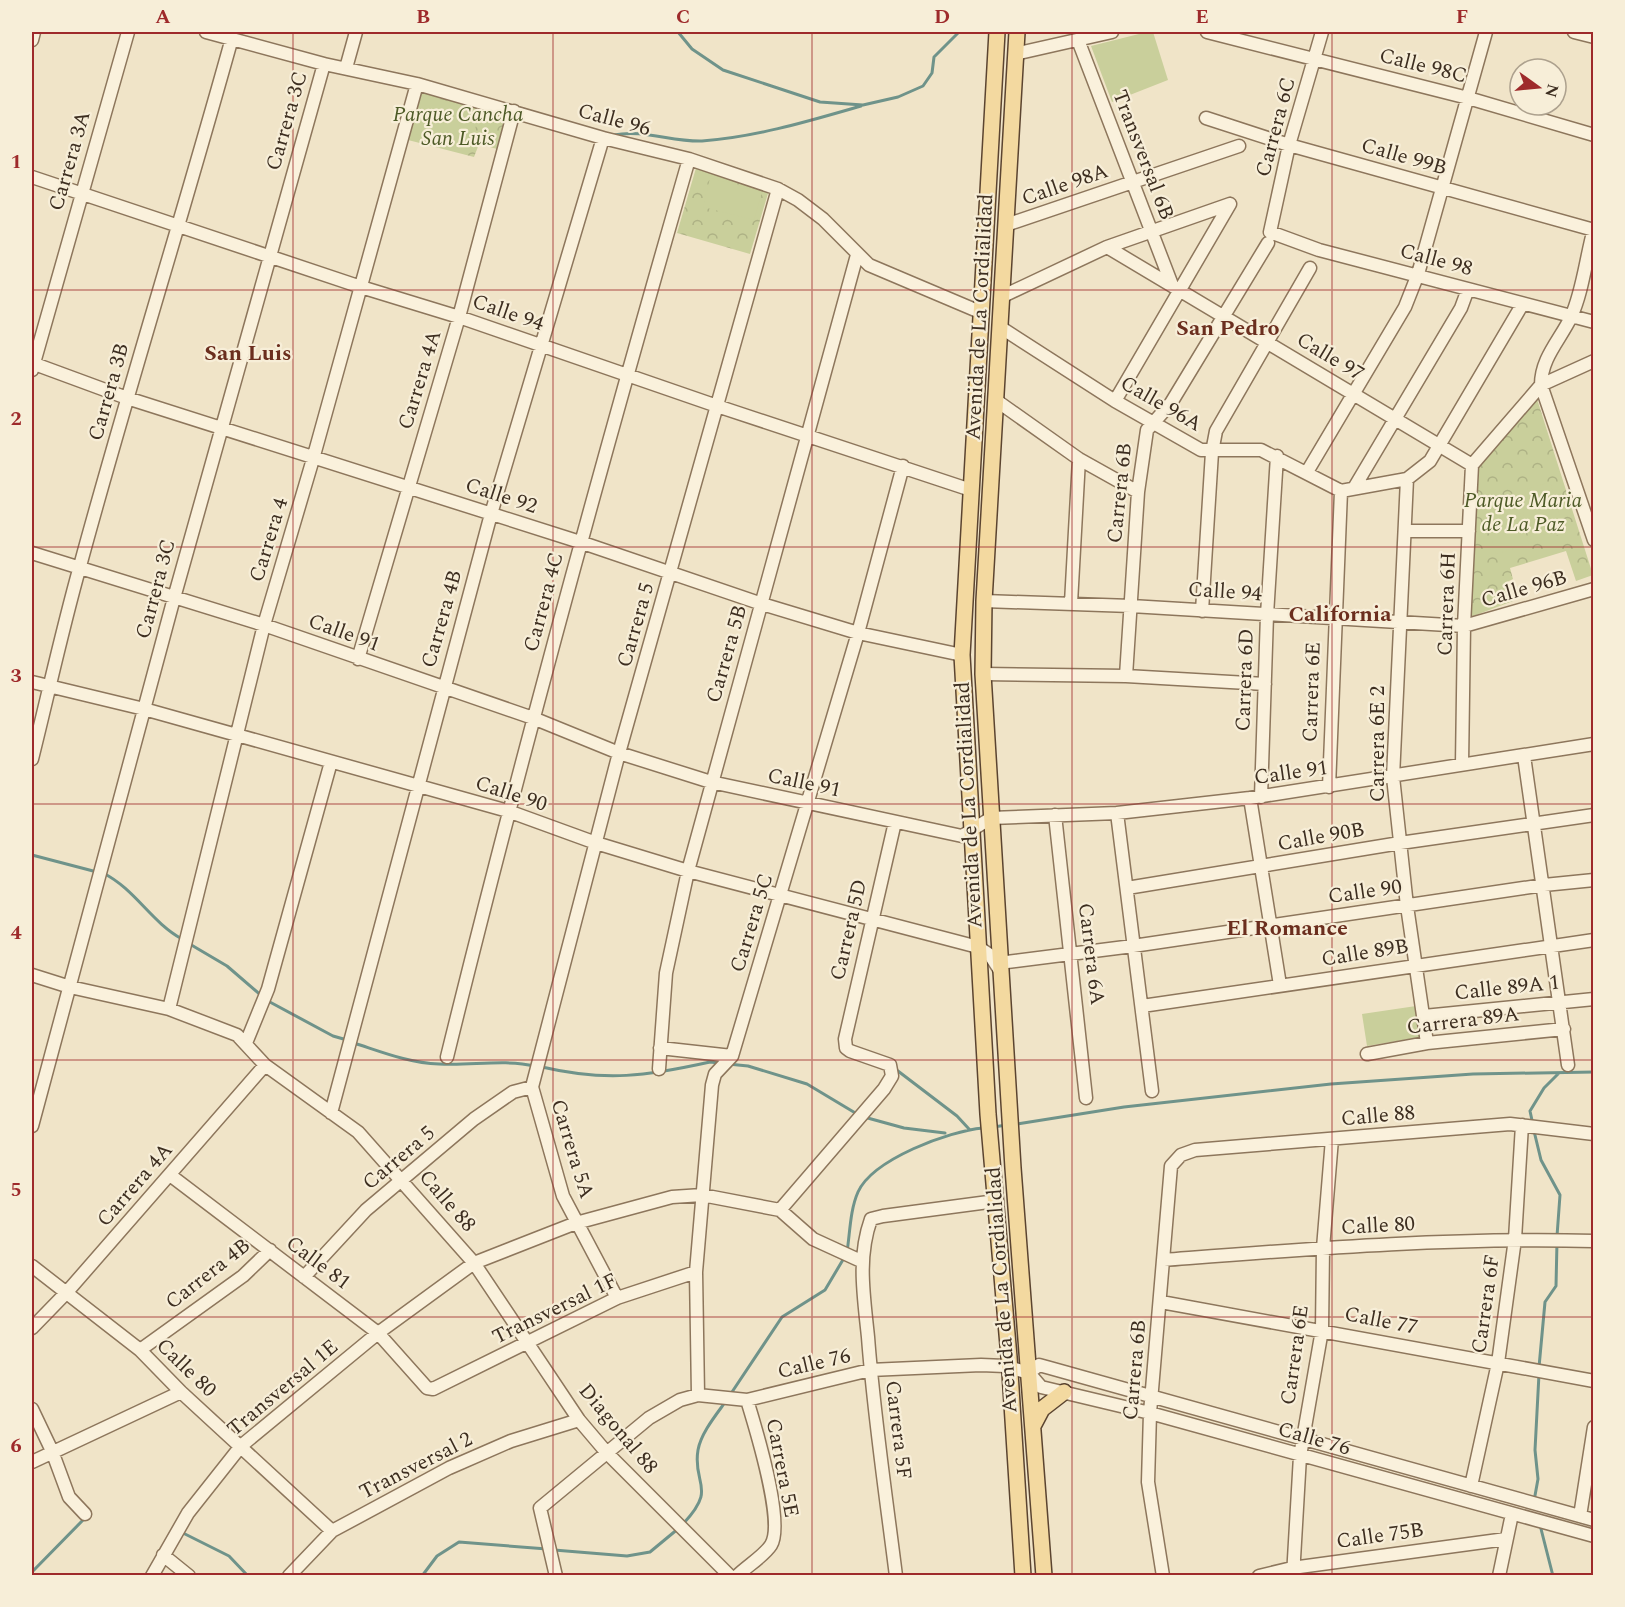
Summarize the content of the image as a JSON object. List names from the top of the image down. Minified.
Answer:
{"streets":{"main road":["Avenida de La Cordialidad"],"street":["Calle 98C","Calle 96","Carrera 3C","Carrera 6C","Transversal 6B","Calle 99B","Carrera 3A","Calle 98A","Calle 98","Calle 94","Calle 97","Carrera 4A","Carrera 3B","Calle 96A","Carrera 6B","Calle 92","Carrera 4","Calle 96B","Carrera 4C","Carrera 6H","Carrera 4B","Carrera 5","Calle 91","Carrera 5B","Carrera 6D","Carrera 6E","Carrera 6E 2","Calle 90","Calle 90B","Carrera 5C","Carrera 5D","Calle 89B","Carrera 6A","Calle 89A 1","Carrera 89A","Calle 88","Carrera 5A","Calle 80","Calle 81","Carrera 6F","Transversal 1F","Calle 77","Calle 76","Transversal 1E","Diagonal 88","Carrera 5F","Transversal 2","Carrera 5E","Calle 75B"]},"crossings":[["Calle 98C","Carrera 6C"],["Calle 96","Carrera 3C"],["Calle 96","Avenida de La Cordialidad"],["Calle 96","Carrera 4A"],["Calle 96","Carrera 3B"],["Calle 96","Carrera 4"],["Calle 96","Carrera 4C"],["Calle 96","Carrera 4B"],["Calle 96","Carrera 5"],["Calle 96","Carrera 5B"],["Carrera 3C","Calle 94"],["Carrera 3C","Calle 92"],["Carrera 3C","Calle 91"],["Carrera 3C","Calle 90"],["Carrera 3C","Calle 88"],["Carrera 6C","Calle 99B"],["Carrera 6C","Calle 98"],["Carrera 6C","Carrera 6B"],["Transversal 6B","Calle 98A"],["Transversal 6B","Calle 97"],["Carrera 3A","Calle 94"],["Carrera 3A","Calle 92"],["Calle 98A","Avenida de La Cordialidad"],["Calle 98","Carrera 6B"],["Calle 94","Avenida de La Cordialidad"],["Calle 94","Carrera 4A"],["Calle 94","Carrera 3B"],["Calle 94","Carrera 6B"],["Calle 94","Carrera 4"],["Calle 94","Calle 96B"],["Calle 94","Carrera 4C"],["Calle 94","Carrera 6H"],["Calle 94","Carrera 4B"],["Calle 94","Carrera 5"],["Calle 94","Carrera 5B"],["Calle 94","Carrera 6D"],["Calle 94","Carrera 6E"],["Calle 94","Carrera 6E 2"],["Calle 94","Carrera 5C"],["Avenida de La Cordialidad","Calle 96A"],["Avenida de La Cordialidad","Calle 92"],["Avenida de La Cordialidad","Calle 91"],["Avenida de La Cordialidad","Calle 90"],["Avenida de La Cordialidad","Calle 76"],["Avenida de La Cordialidad","Carrera 5F"],["Calle 97","Carrera 6B"],["Calle 97","Carrera 6H"],["Carrera 4A","Calle 92"],["Carrera 4A","Calle 91"],["Carrera 4A","Calle 88"],["Carrera 4A","Calle 80"],["Carrera 4A","Calle 81"],["Carrera 3B","Calle 92"],["Carrera 3B","Calle 91"],["Carrera 3B","Calle 90"],["Calle 96A","Carrera 6B"],["Calle 96A","Carrera 6D"],["Calle 96A","Carrera 6E"],["Carrera 6B","Calle 88"],["Carrera 6B","Calle 80"],["Carrera 6B","Calle 77"],["Carrera 6B","Calle 76"],["Calle 92","Carrera 4"],["Calle 92","Carrera 4C"],["Calle 92","Carrera 4B"],["Calle 92","Carrera 5"],["Calle 92","Carrera 5B"],["Calle 92","Carrera 5C"],["Carrera 4","Calle 91"],["Carrera 4","Calle 90"],["Carrera 4","Calle 88"],["Calle 96B","Carrera 6H"],["Carrera 4C","Calle 91"],["Carrera 4C","Calle 90"],["Carrera 6H","Calle 91"],["Carrera 4B","Calle 91"],["Carrera 4B","Calle 90"],["Carrera 4B","Calle 88"],["Carrera 4B","Calle 80"],["Carrera 4B","Calle 81"],["Carrera 5","Calle 91"],["Carrera 5","Calle 90"],["Carrera 5","Calle 88"],["Carrera 5","Carrera 5A"],["Carrera 5","Calle 81"],["Calle 91","Carrera 5B"],["Calle 91","Carrera 6D"],["Calle 91","Carrera 6E"],["Calle 91","Carrera 6E 2"],["Calle 91","Carrera 5C"],["Calle 91","Carrera 5D"],["Calle 91","Carrera 6A"],["Carrera 5B","Calle 90"],["Carrera 6D","Calle 90"],["Carrera 6D","Calle 90B"],["Carrera 6D","Calle 89B"],["Carrera 6E","Calle 88"],["Carrera 6E","Calle 80"],["Carrera 6E","Calle 77"],["Carrera 6E","Calle 76"],["Carrera 6E","Calle 75B"],["Carrera 6E 2","Calle 90"],["Carrera 6E 2","Calle 90B"],["Carrera 6E 2","Calle 89B"],["Carrera 6E 2","Calle 89A 1"],["Carrera 6E 2","Carrera 89A"],["Calle 90","Carrera 5C"],["Calle 90","Carrera 5D"],["Calle 90","Carrera 6A"],["Carrera 5C","Calle 88"],["Carrera 5C","Transversal 1F"],["Carrera 5C","Calle 76"],["Carrera 5D","Calle 88"],["Calle 88","Carrera 5A"],["Calle 88","Carrera 6F"],["Calle 88","Transversal 1E"],["Calle 88","Diagonal 88"],["Carrera 5A","Transversal 1F"],["Calle 80","Carrera 6F"],["Calle 80","Transversal 1E"],["Calle 80","Transversal 2"],["Calle 81","Transversal 1F"],["Calle 81","Transversal 1E"],["Carrera 6F","Calle 77"],["Carrera 6F","Calle 76"],["Transversal 1F","Diagonal 88"],["Calle 76","Diagonal 88"],["Calle 76","Carrera 5F"],["Calle 76","Carrera 5E"],["Transversal 1E","Diagonal 88"],["Diagonal 88","Transversal 2"],["Diagonal 88","Carrera 5E"]],"districts":["San Pedro","San Luis","California","El Romance"],"parks":["Parque Cancha San Luis","Parque Maria de La Paz"],"north":"right","grid":{"columns":["A","B","C","D","E","F"],"rows":["1","2","3","4","5","6"]}}
